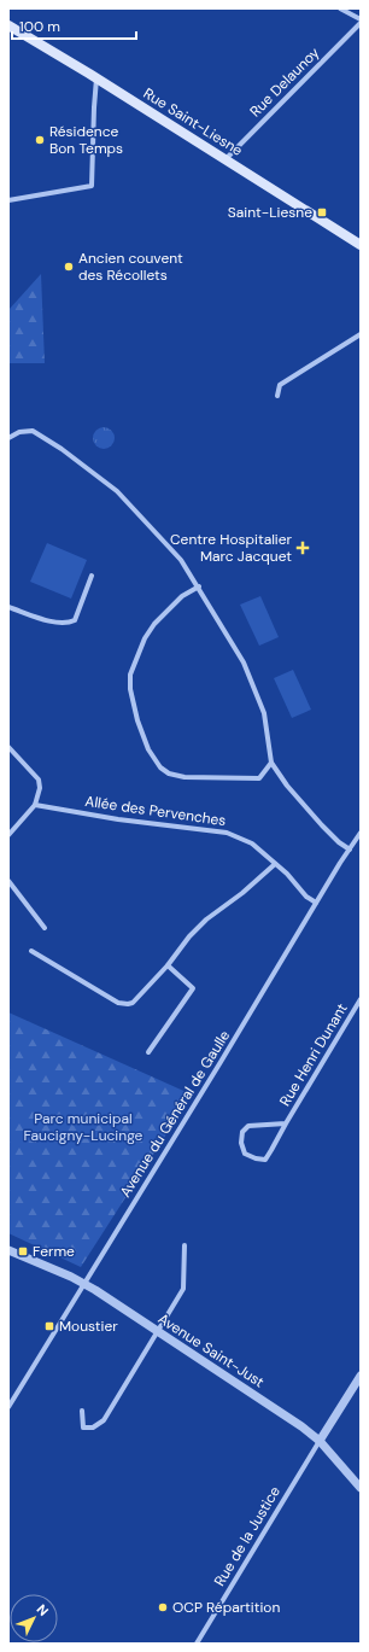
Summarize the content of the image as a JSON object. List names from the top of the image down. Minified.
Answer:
{"streets":{"main road":["Rue Saint-Liesne"],"street":["Rue Delaunoy","Allée des Pervenches","Rue Henri Dunant","Avenue du Général de Gaulle","Avenue Saint-Just","Rue de la Justice"]},"crossings":[["Rue Delaunoy","Rue Saint-Liesne"],["Allée des Pervenches","Avenue du Général de Gaulle"],["Avenue du Général de Gaulle","Avenue Saint-Just"],["Avenue Saint-Just","Rue de la Justice"]],"parks":["Parc municipal Faucigny-Lucinge"],"places":{"other":["Résidence Bon Temps","Ancien couvent des Récollets","OCP Répartition"],"transit":["Saint-Liesne","Ferme","Moustier"],"health":["Centre Hospitalier Marc Jacquet"]},"scale_bar":"100 m","north":"top right"}
